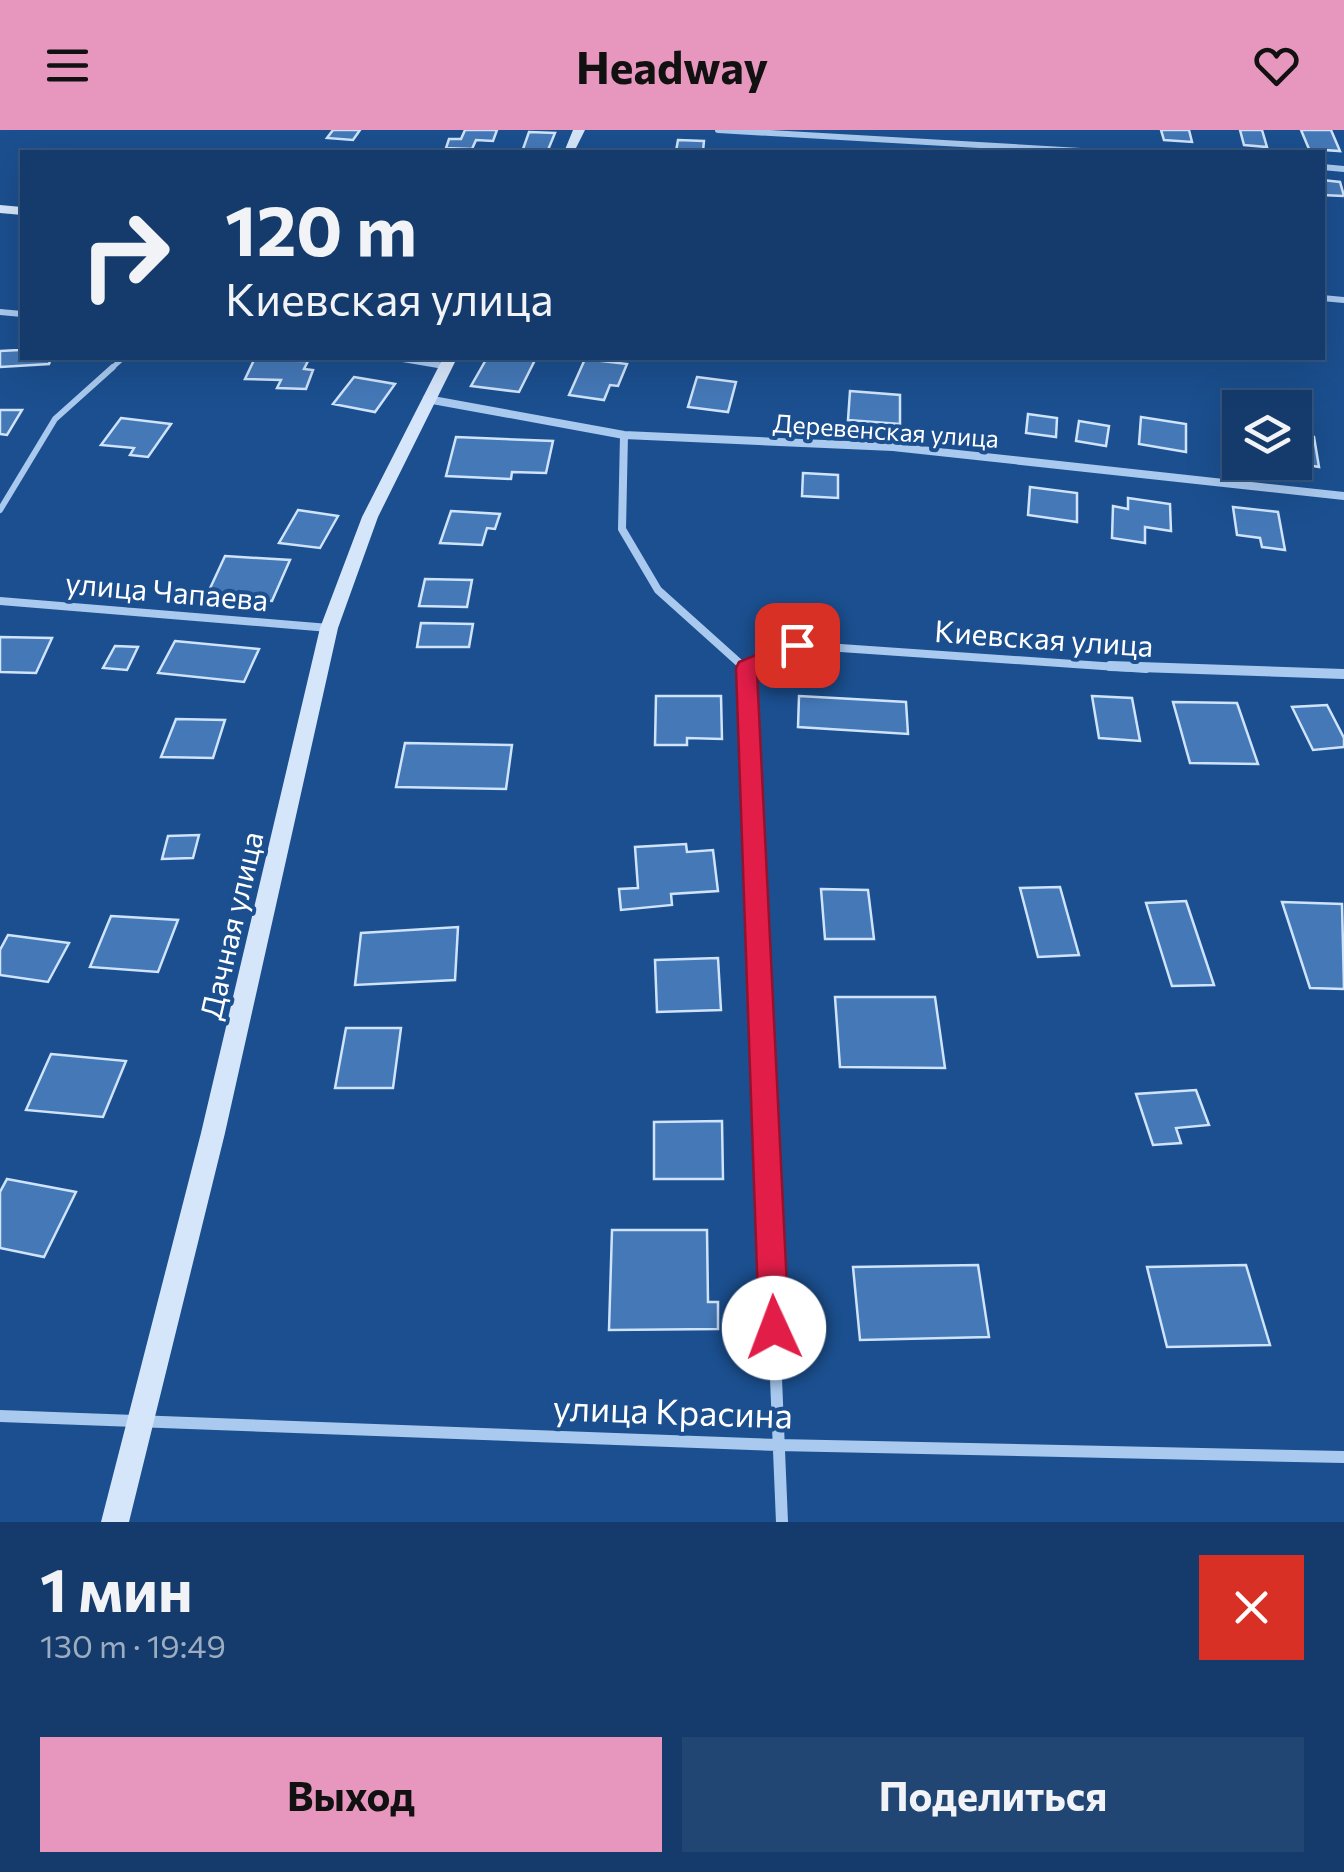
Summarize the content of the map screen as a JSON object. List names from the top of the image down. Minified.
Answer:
{"streets":{"street":["Деревенская улица","улица Чапаева","Киевская улица","Дачная улица","улица Красина"]},"crossings":[["Деревенская улица","Дачная улица"],["улица Чапаева","Дачная улица"],["Дачная улица","улица Красина"]],"page":{"header":"Headway","turn":["120 m","Киевская улица"],"heading":["1 мин","130 m · 19:49"],"buttons":["Выход","Поделиться"]}}
